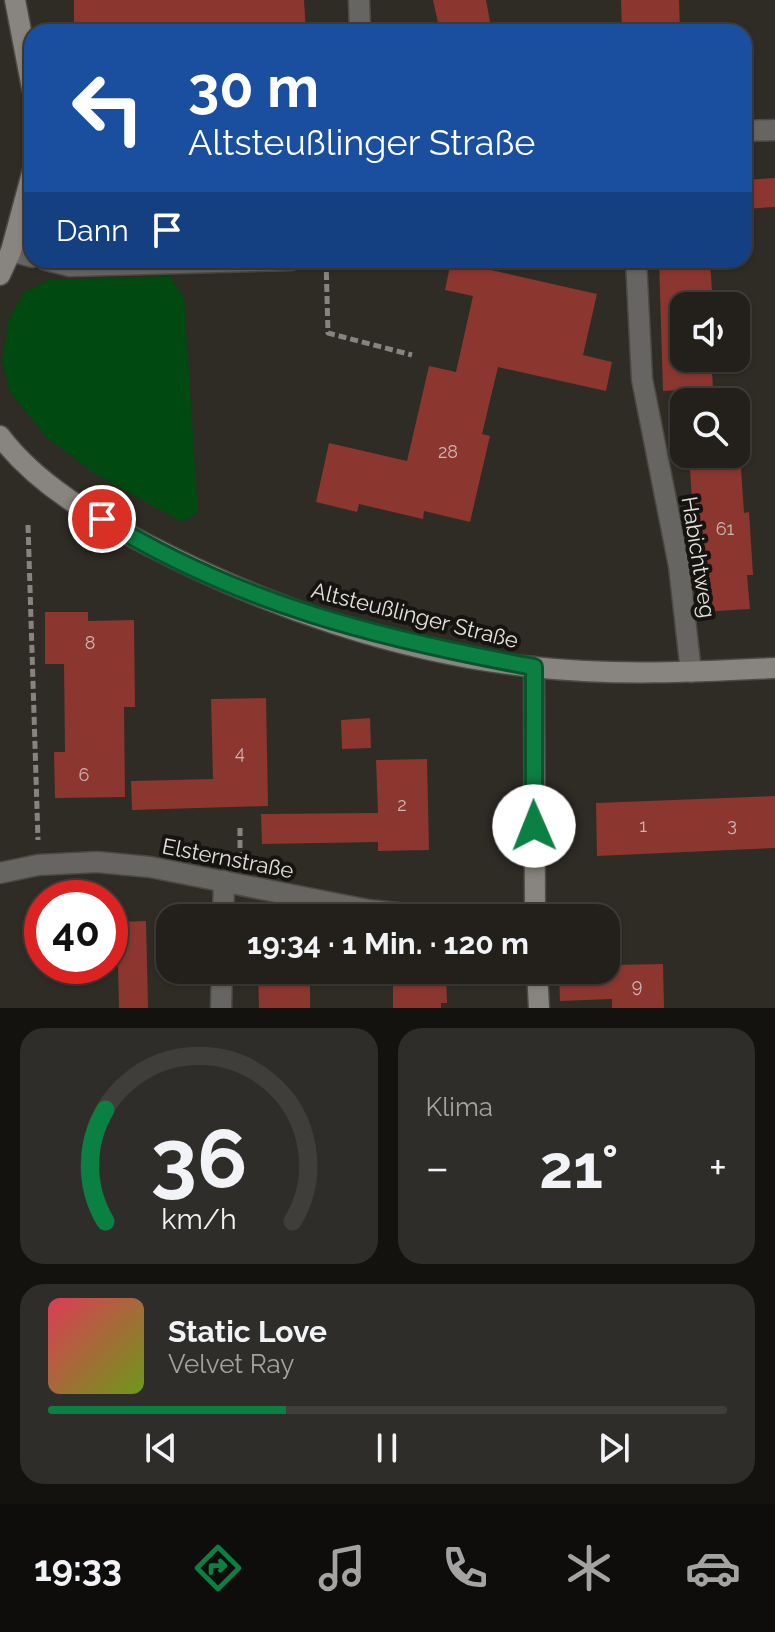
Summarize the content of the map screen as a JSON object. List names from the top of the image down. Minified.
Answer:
{"streets":{"street":["Habichtweg","Altsteußlinger Straße","Elsternstraße"]},"crossings":[["Habichtweg","Altsteußlinger Straße"]],"house_numbers":["28","61","8","4","6","2","3","1","9"],"page":{"turn":["30 m","Altsteußlinger Straße"],"then":"Dann","limit":"40","trip":"19:34 · 1 Min. · 120 m","tile":"Klima","heat":["−","21°","+"],"song":["Static Love","Velvet Ray"],"tabs":"19:33","gauge":["36","km/h"]}}
